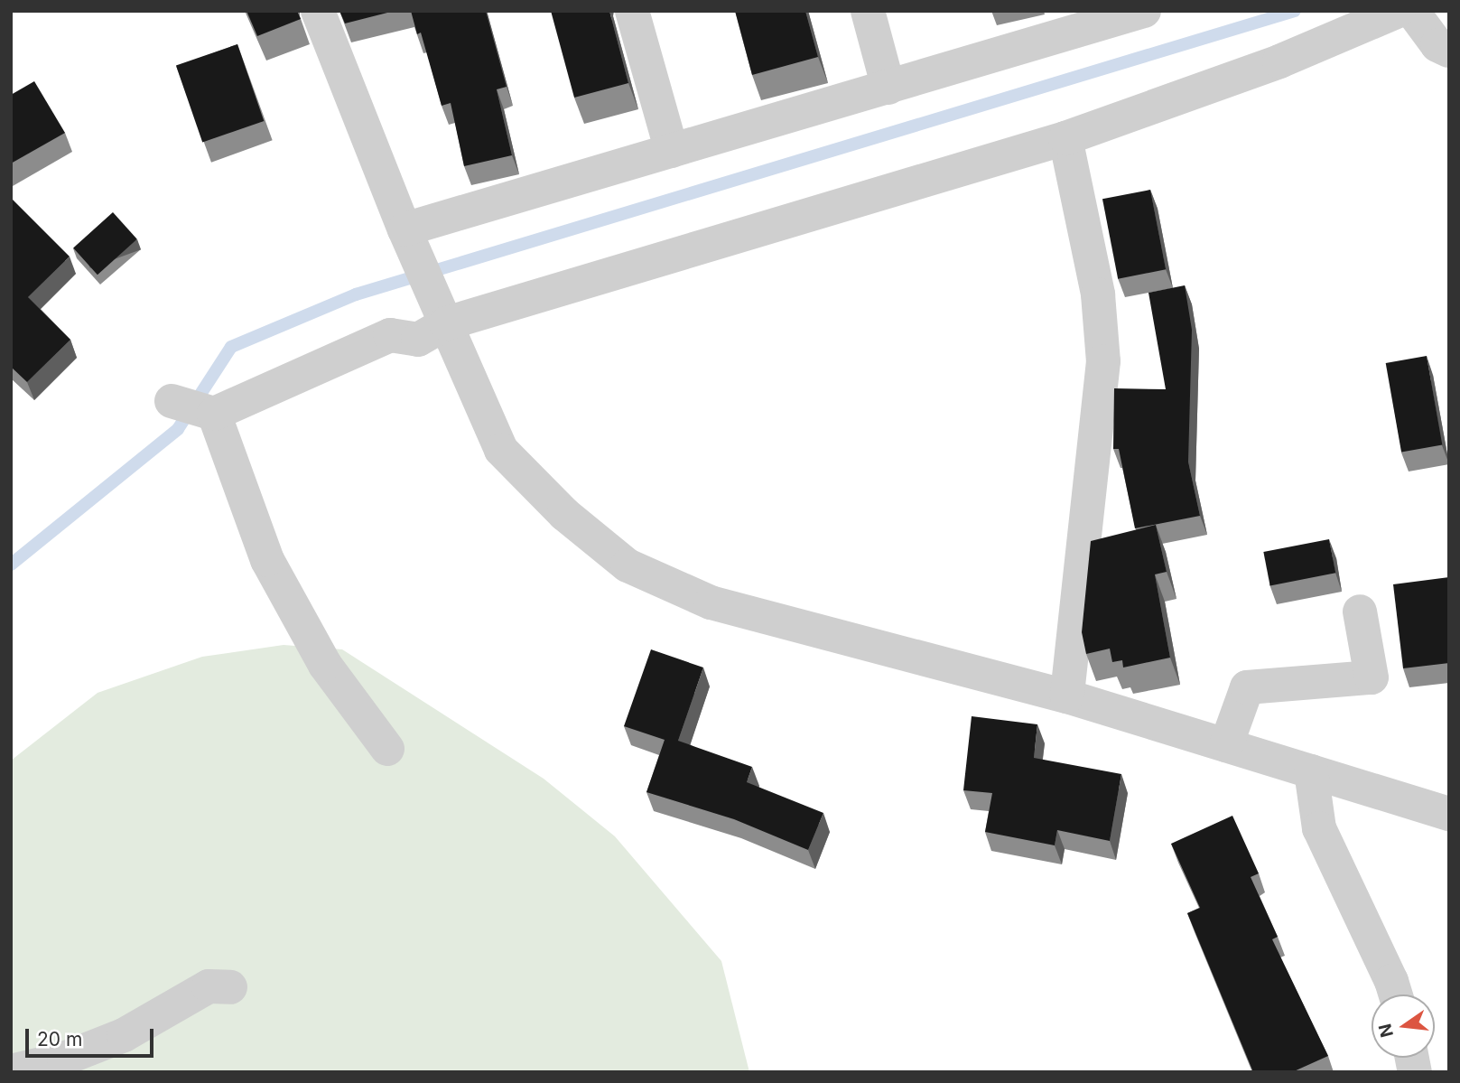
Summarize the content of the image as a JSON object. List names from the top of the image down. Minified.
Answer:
{"scale_bar":"20 m","north":"left"}
